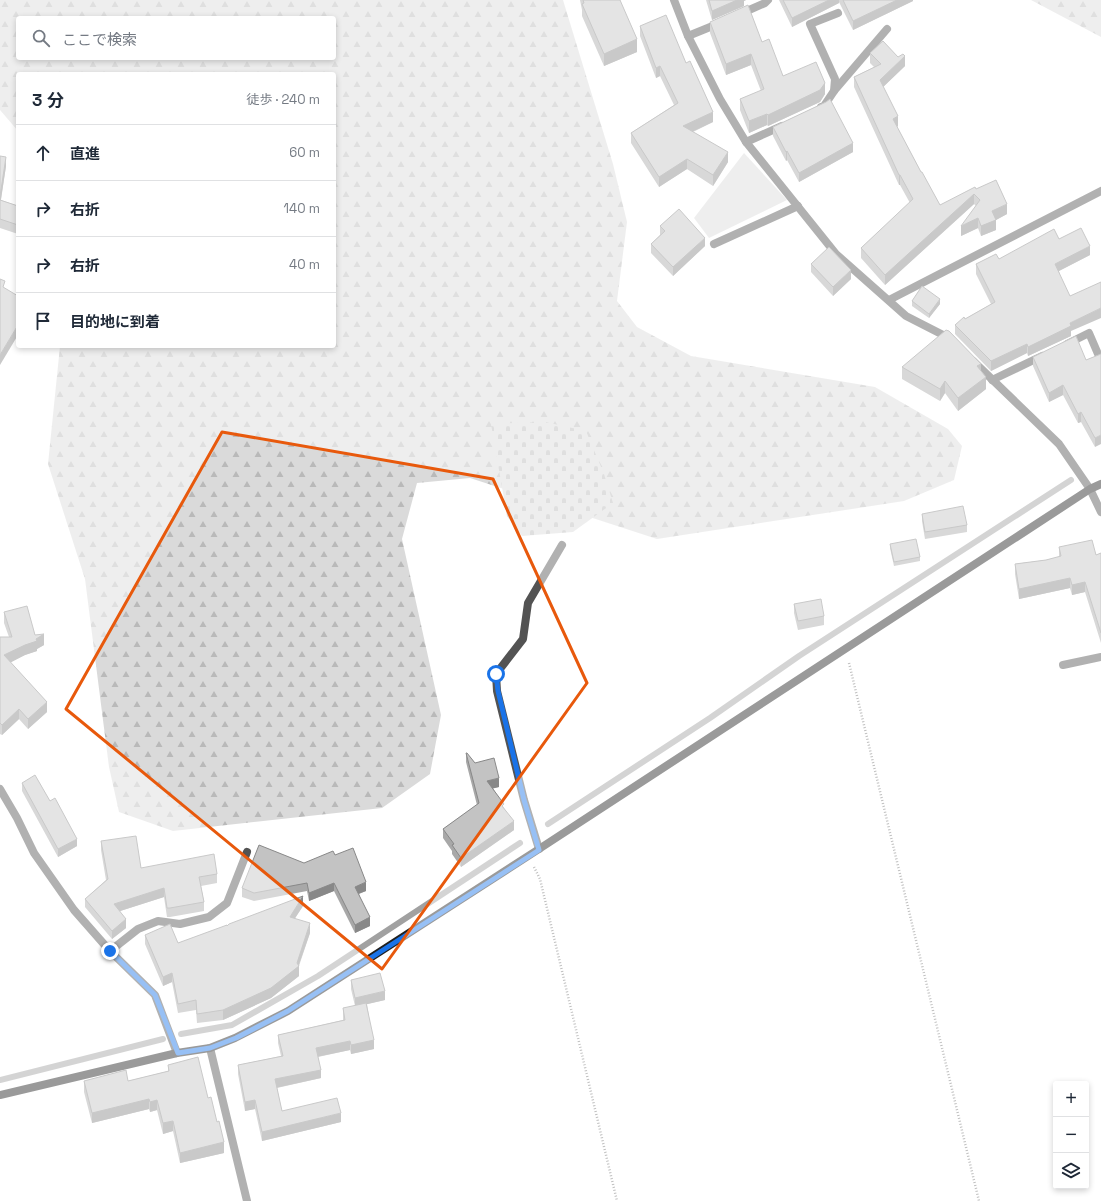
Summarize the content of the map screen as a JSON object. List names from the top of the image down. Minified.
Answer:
{"page":{"search":"ここで検索","heading":["3 分","徒歩 · 240 m"],"list":[["直進","60 m"],["右折","140 m"],["右折","40 m"],"目的地に到着"],"map_buttons":["+","−"]}}
